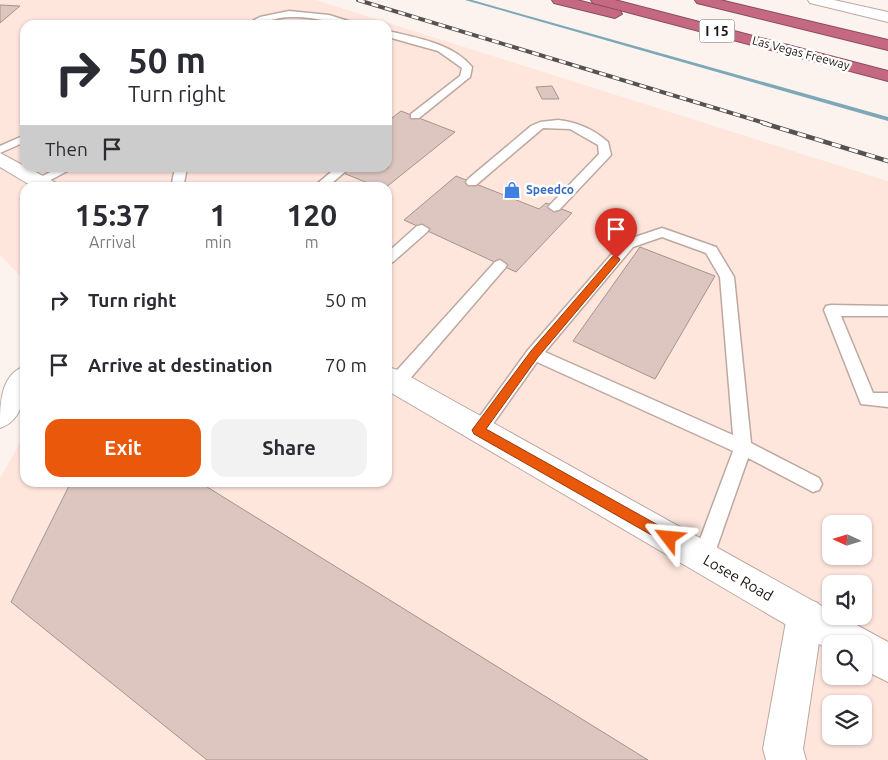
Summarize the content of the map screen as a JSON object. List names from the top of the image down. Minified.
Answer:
{"streets":{"highway":["I 15","Las Vegas Freeway"],"main road":["Losee Road"]},"places":{"shop":["Speedco"]},"north":"left","page":{"turn":["50 m","Turn right"],"then":"Then","eta":["15:37","Arrival","1","min","120","m"],"list":[{"name":"Turn right","value":"50 m"},{"name":"Arrive at destination","value":"70 m"}],"buttons":["Exit","Share"]}}
